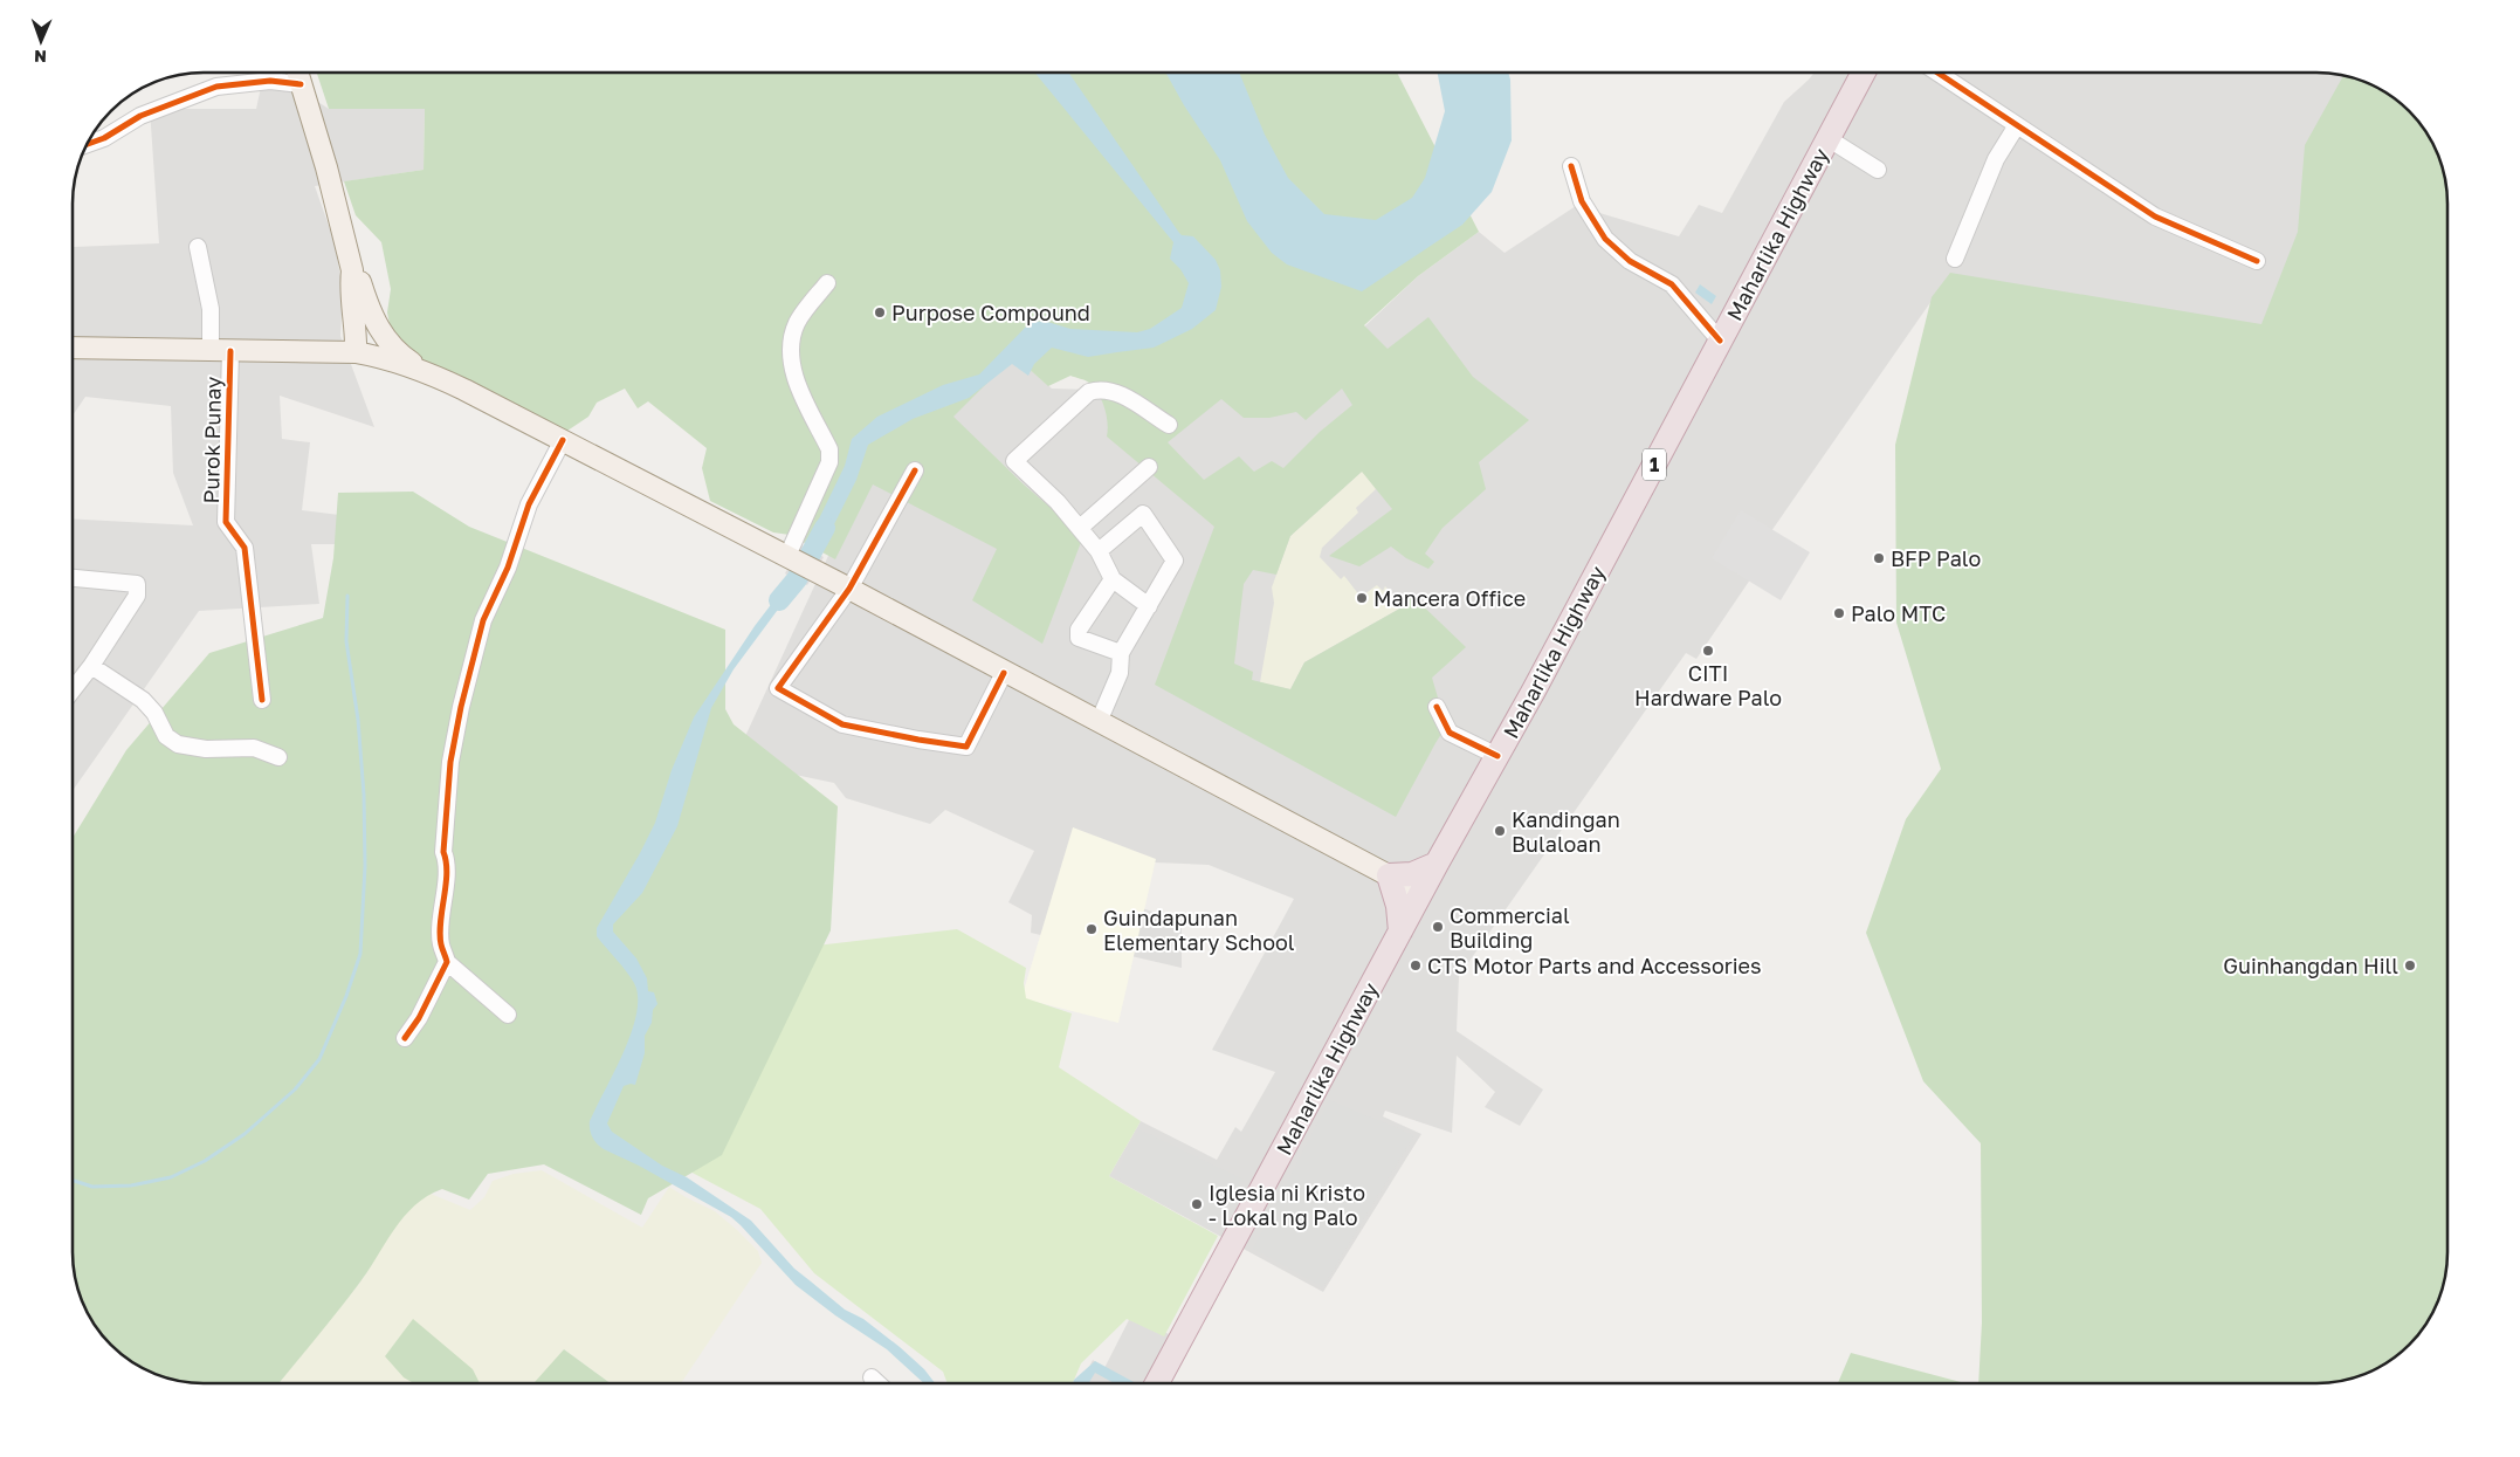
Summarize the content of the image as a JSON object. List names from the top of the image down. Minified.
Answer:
{"streets":{"highway":["Maharlika Highway","1"],"street":["Purok Punay"]},"places":["Purpose Compound","BFP Palo","Mancera Office","Palo MTC","CITI Hardware Palo","Kandingan Bulaloan","Commercial Building","Guindapunan Elementary School","CTS Motor Parts and Accessories","Guinhangdan Hill","Iglesia ni Kristo - Lokal ng Palo"],"north":"bottom"}
